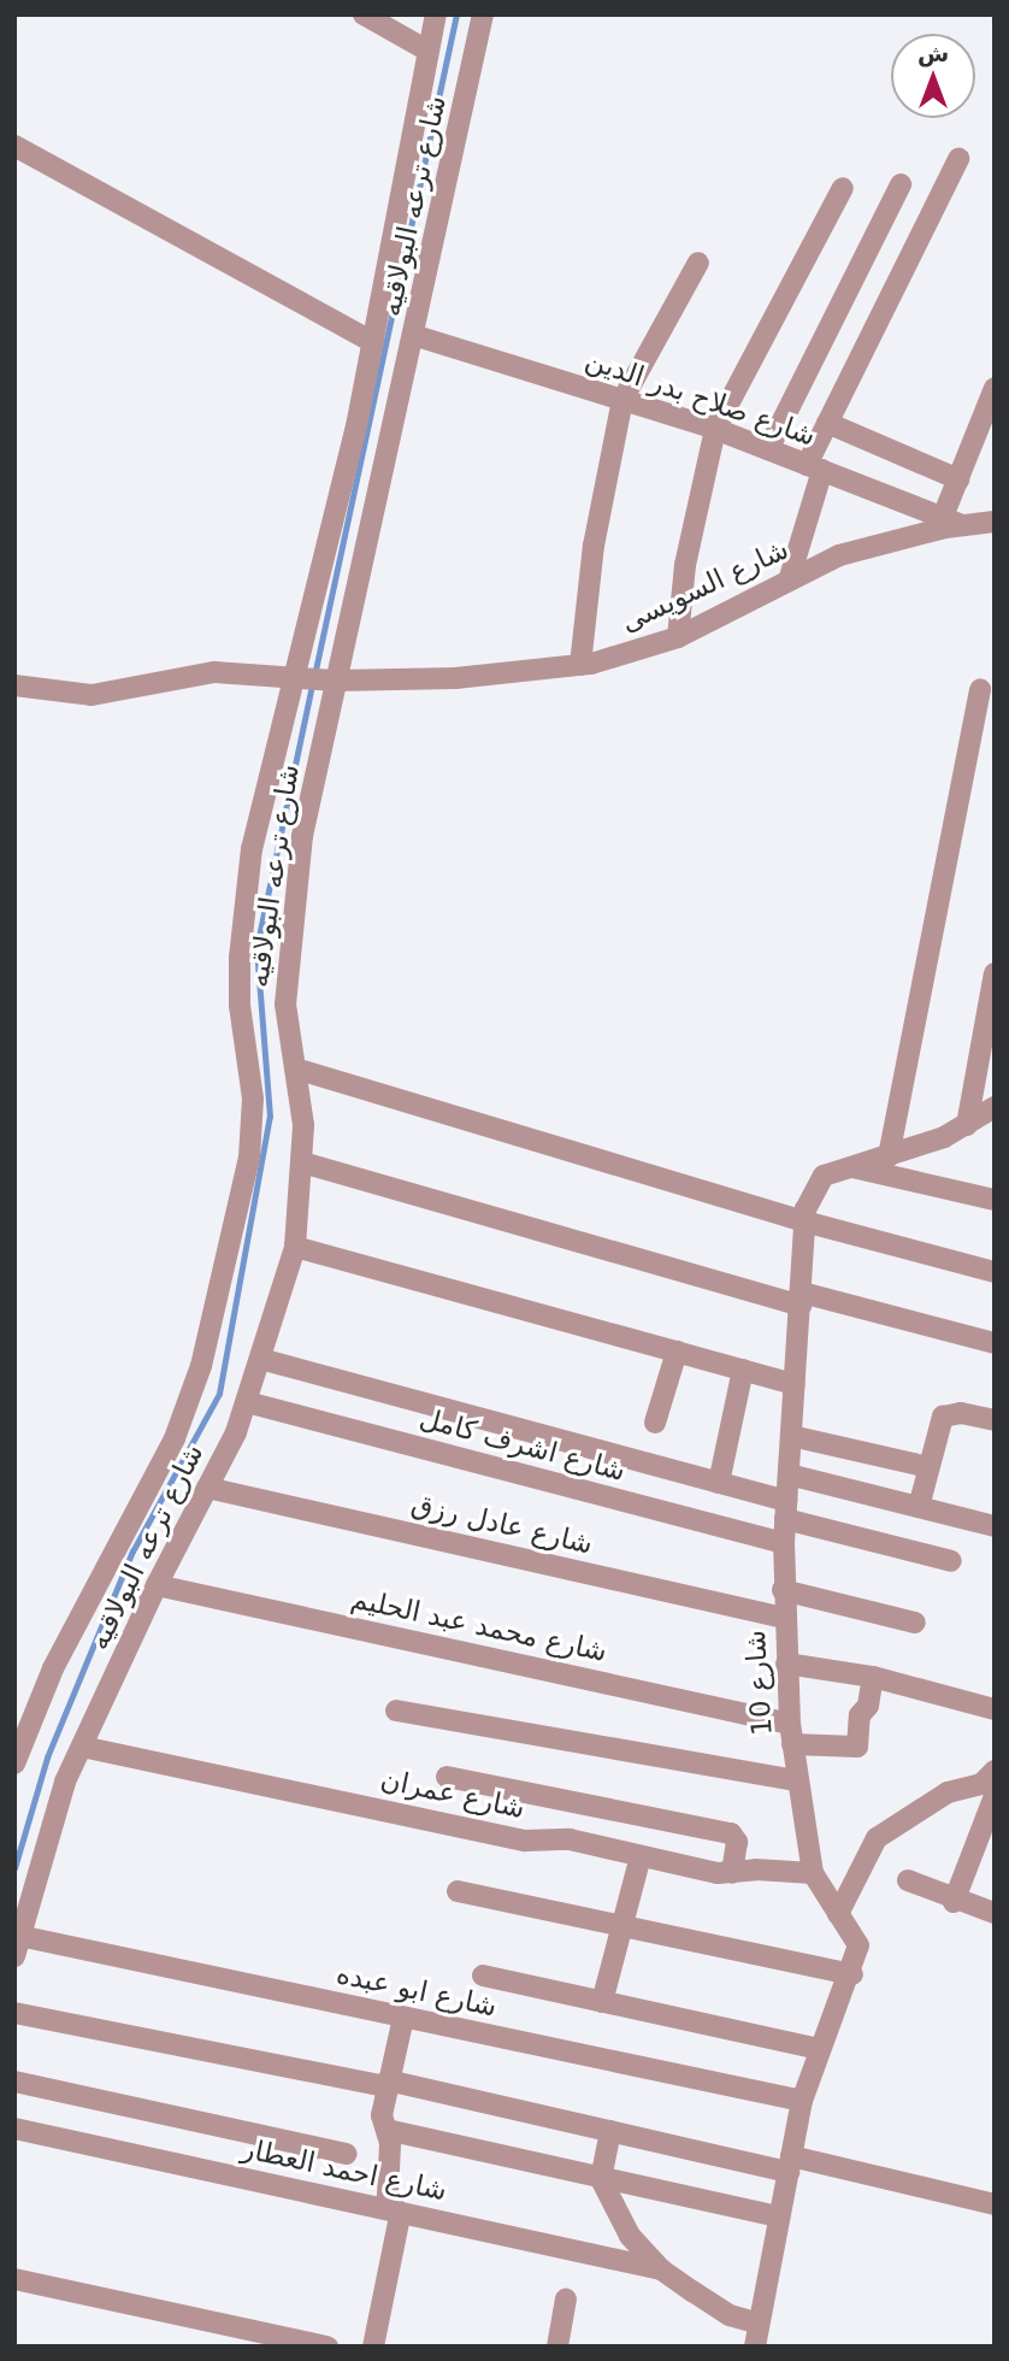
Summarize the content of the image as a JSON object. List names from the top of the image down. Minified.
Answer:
{"streets":{"street":["شارع ترعه البولاقيه","شارع صلاح بدر الدين","شارع السويسى","شارع اشرف كامل","شارع عادل رزق","شارع محمد عبد الحليم","شارع 10","شارع عمران","شارع ابو عبده","شارع احمد العطار"]},"crossings":[["شارع ترعه البولاقيه","شارع صلاح بدر الدين"],["شارع ترعه البولاقيه","شارع السويسى"],["شارع ترعه البولاقيه","شارع اشرف كامل"],["شارع ترعه البولاقيه","شارع عادل رزق"],["شارع ترعه البولاقيه","شارع محمد عبد الحليم"],["شارع ترعه البولاقيه","شارع عمران"],["شارع ترعه البولاقيه","شارع ابو عبده"],["شارع صلاح بدر الدين","شارع السويسى"],["شارع اشرف كامل","شارع 10"],["شارع عادل رزق","شارع 10"],["شارع محمد عبد الحليم","شارع 10"],["شارع 10","شارع عمران"],["شارع 10","شارع ابو عبده"]],"north":"top"}
